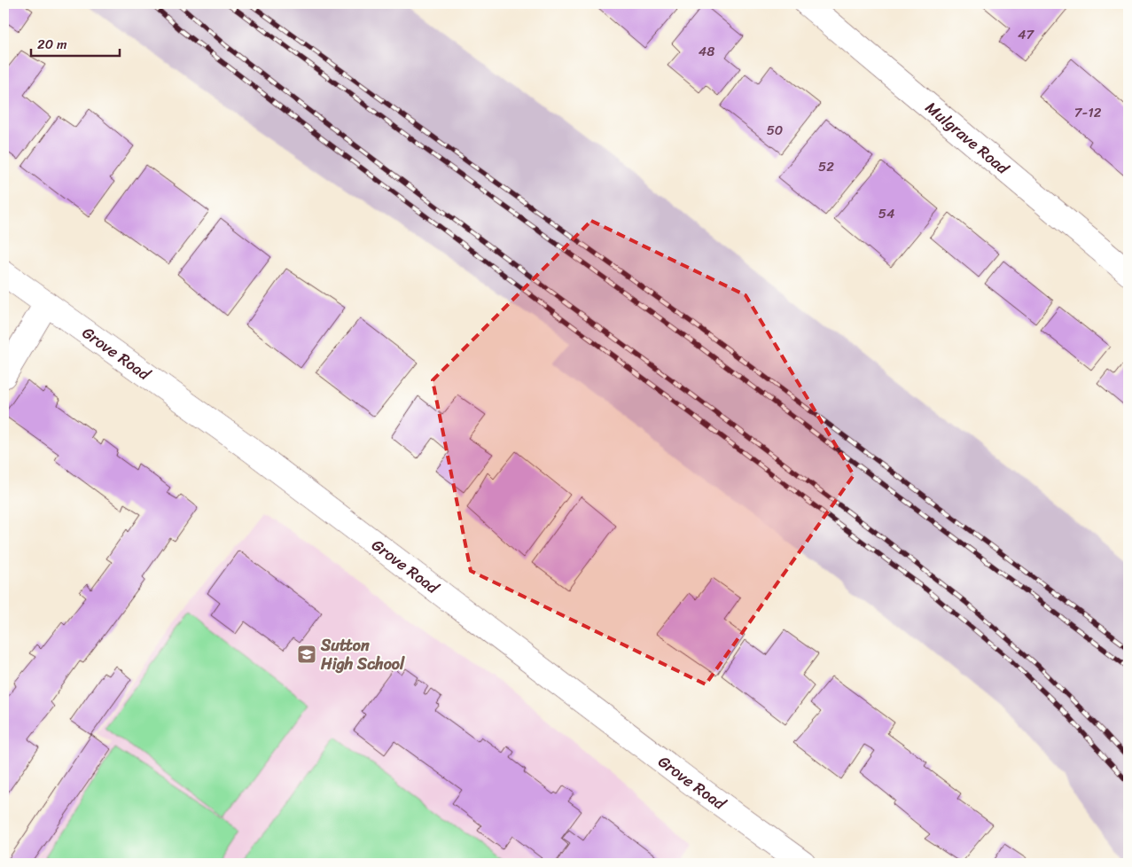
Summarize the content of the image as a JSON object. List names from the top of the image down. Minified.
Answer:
{"streets":{"street":["Mulgrave Road","Grove Road"]},"places":{"school or university":["Sutton High School"]},"house_numbers":["47","48","7-12","50","52","54"],"scale_bar":"20 m"}
